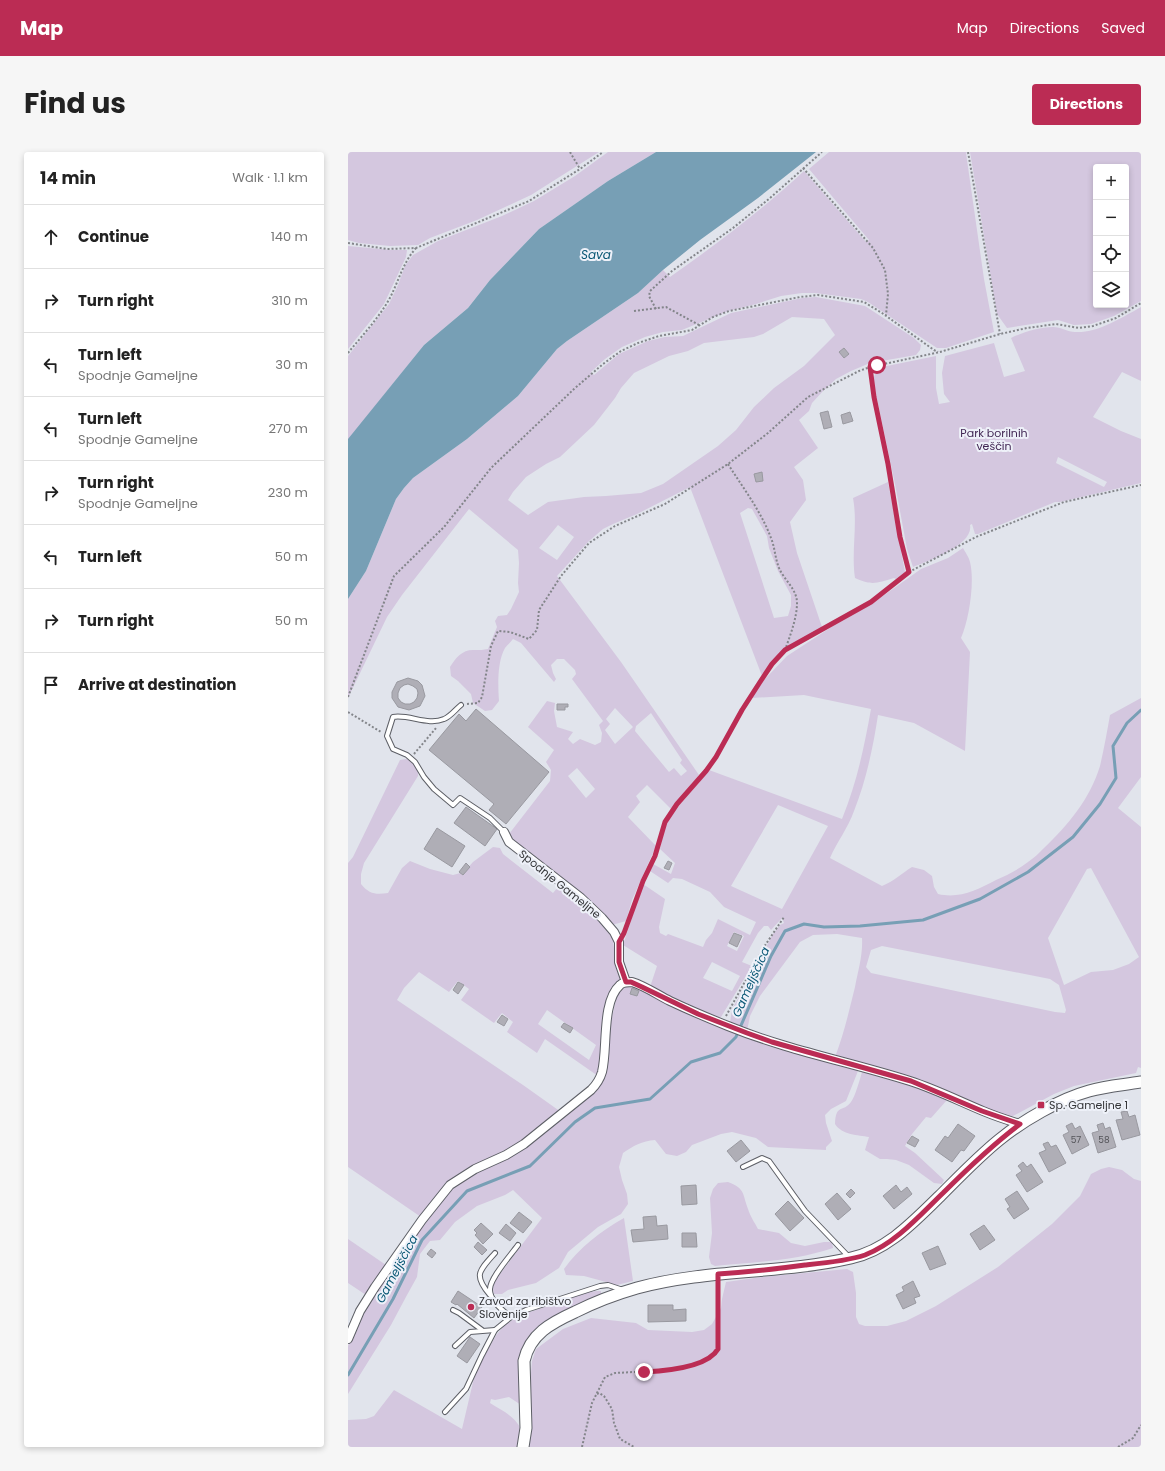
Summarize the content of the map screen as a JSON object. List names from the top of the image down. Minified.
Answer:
{"streets":{"street":["Spodnje Gameljne"]},"water":["Sava","Gameljščica"],"parks":["Park borilnih veščin"],"places":{"transit":["Sp. Gameljne 1"],"other":["Zavod za ribištvo Slovenije"]},"house_numbers":["57","58"],"page":{"header":"Map","nav":["Map","Directions","Saved"],"title":"Find us","buttons":"Directions","heading":["14 min","Walk · 1.1 km"],"map_buttons":["+","−"],"list":[["Continue","140 m"],["Turn right","310 m"],["Turn left","Spodnje Gameljne","30 m"],["Turn left","Spodnje Gameljne","270 m"],["Turn right","Spodnje Gameljne","230 m"],["Turn left","50 m"],["Turn right","50 m"],"Arrive at destination"]}}
